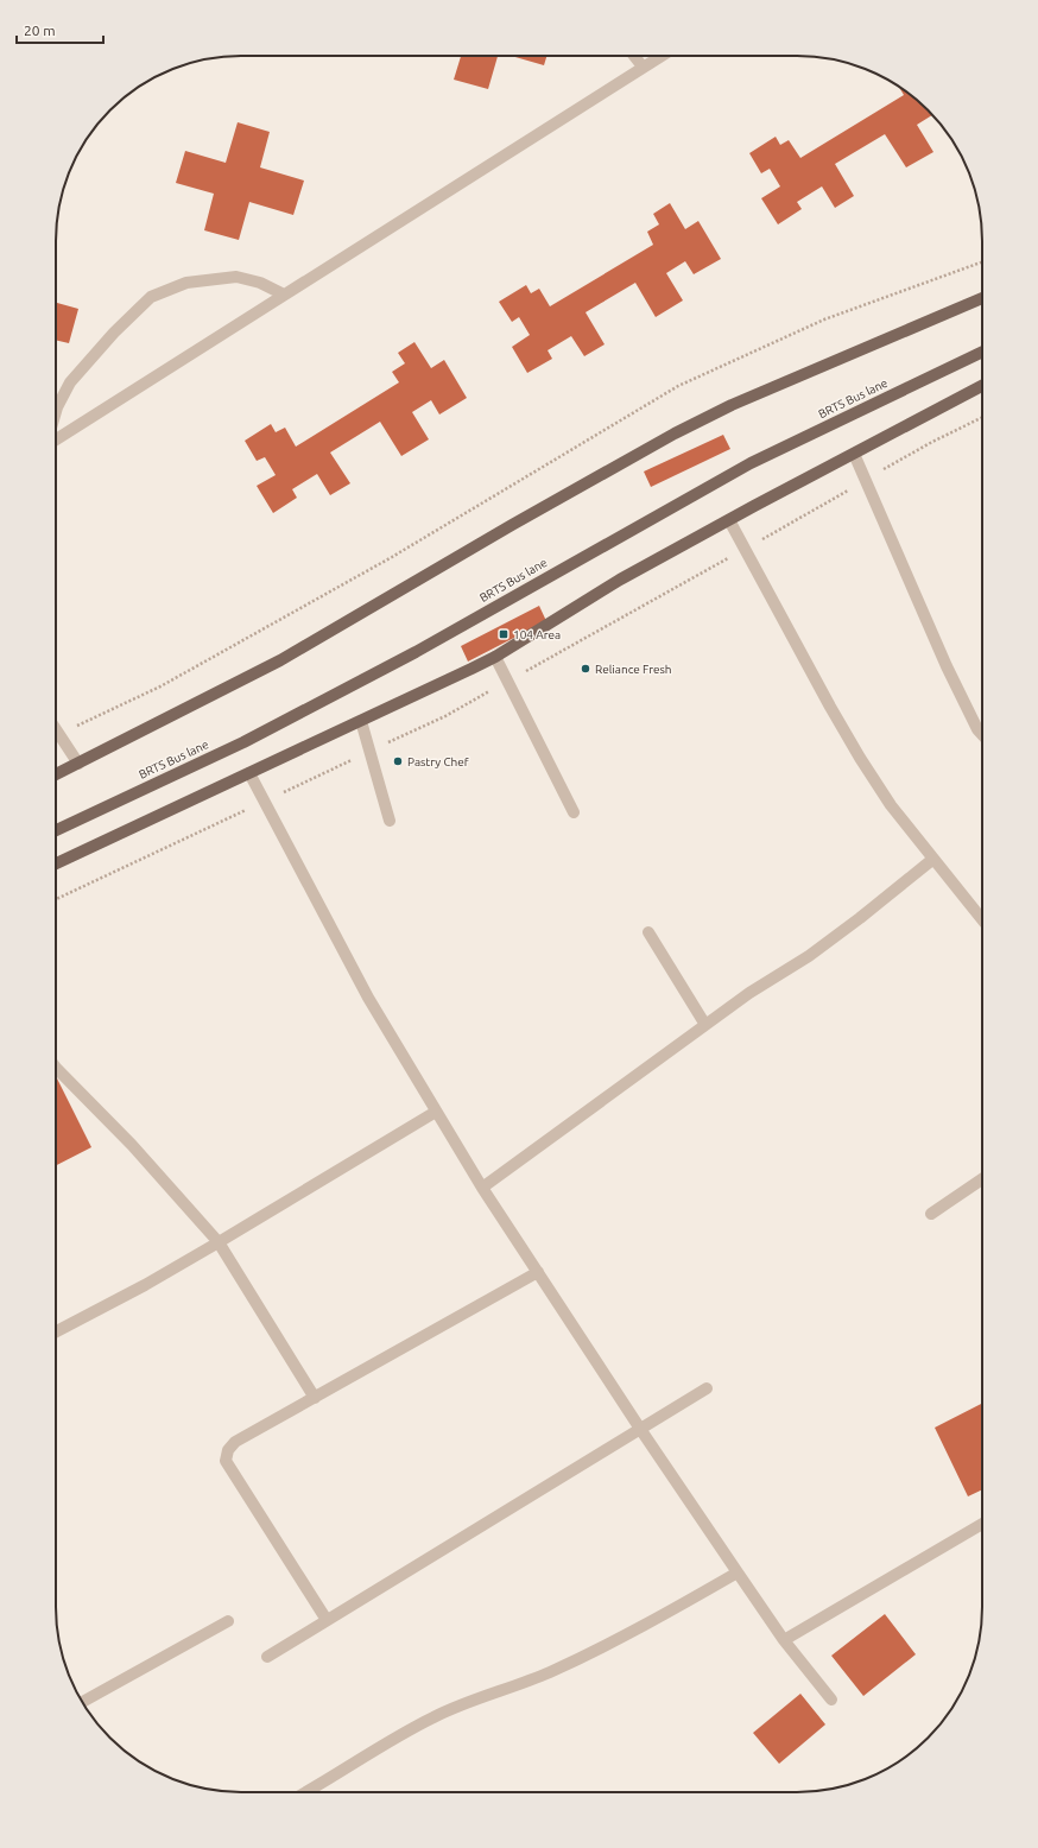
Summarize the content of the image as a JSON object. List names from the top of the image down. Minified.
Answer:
{"streets":{"main road":["BRTS Bus lane"]},"places":{"transit":["104 Area"],"other":["Reliance Fresh","Pastry Chef"]},"scale_bar":"20 m"}
